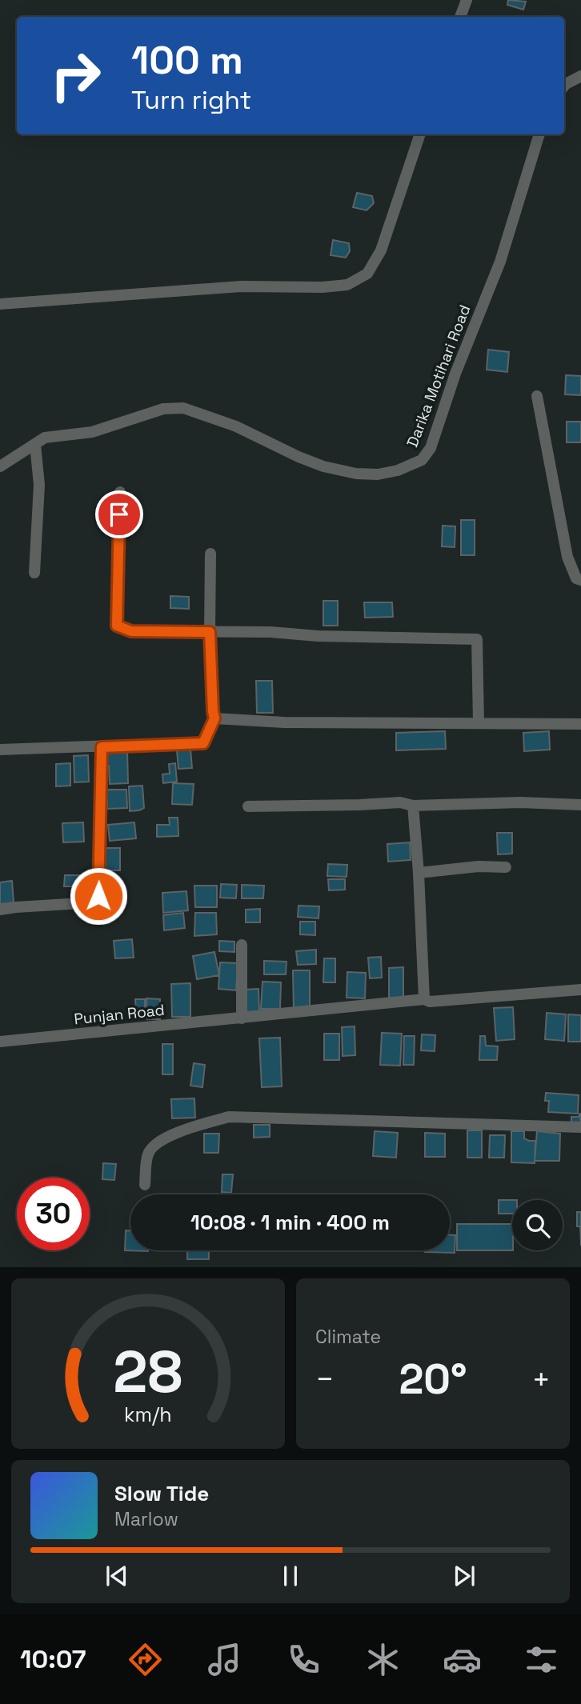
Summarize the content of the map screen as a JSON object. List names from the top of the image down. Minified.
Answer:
{"streets":{"street":["Darika Motihari Road","Punjan Road"]},"page":{"turn":["100 m","Turn right"],"limit":"30","trip":"10:08 · 1 min · 400 m","tile":"Climate","heat":["−","20°","+"],"song":["Slow Tide","Marlow"],"tabs":"10:07","gauge":["28","km/h"]}}
